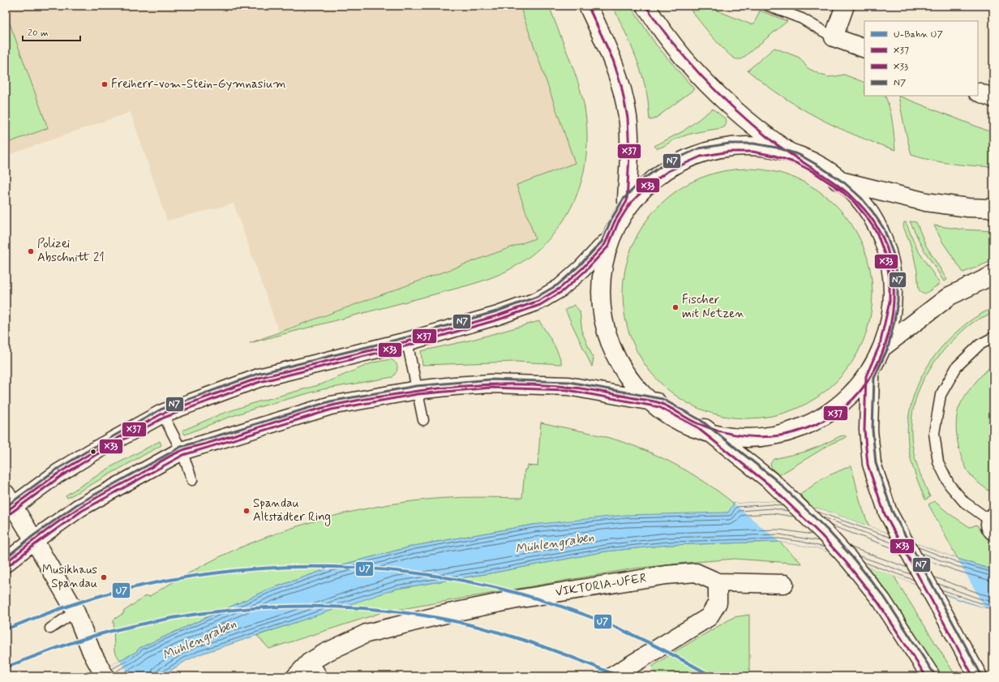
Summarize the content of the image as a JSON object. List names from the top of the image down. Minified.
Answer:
{"streets":{"main road":["VIKTORIA-UFER"]},"water":["Mühlengraben"],"places":["Freiherr-vom-Stein-Gymnasium","Polizei Abschnitt 21","Fischer mit Netzen","Spandau Altstädter Ring","Musikhaus Spandau"],"lines":["transit line X37","transit line N7","transit line X33","metro line U7"],"legend":["U-Bahn U7","X37","X33","N7"],"scale_bar":"20 m"}
